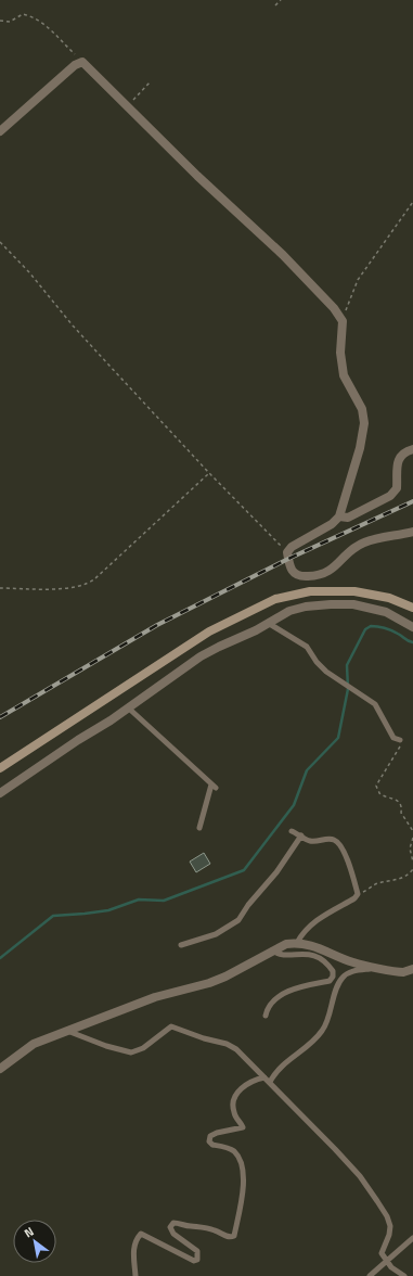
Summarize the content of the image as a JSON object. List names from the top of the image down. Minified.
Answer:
{"north":"top left"}
